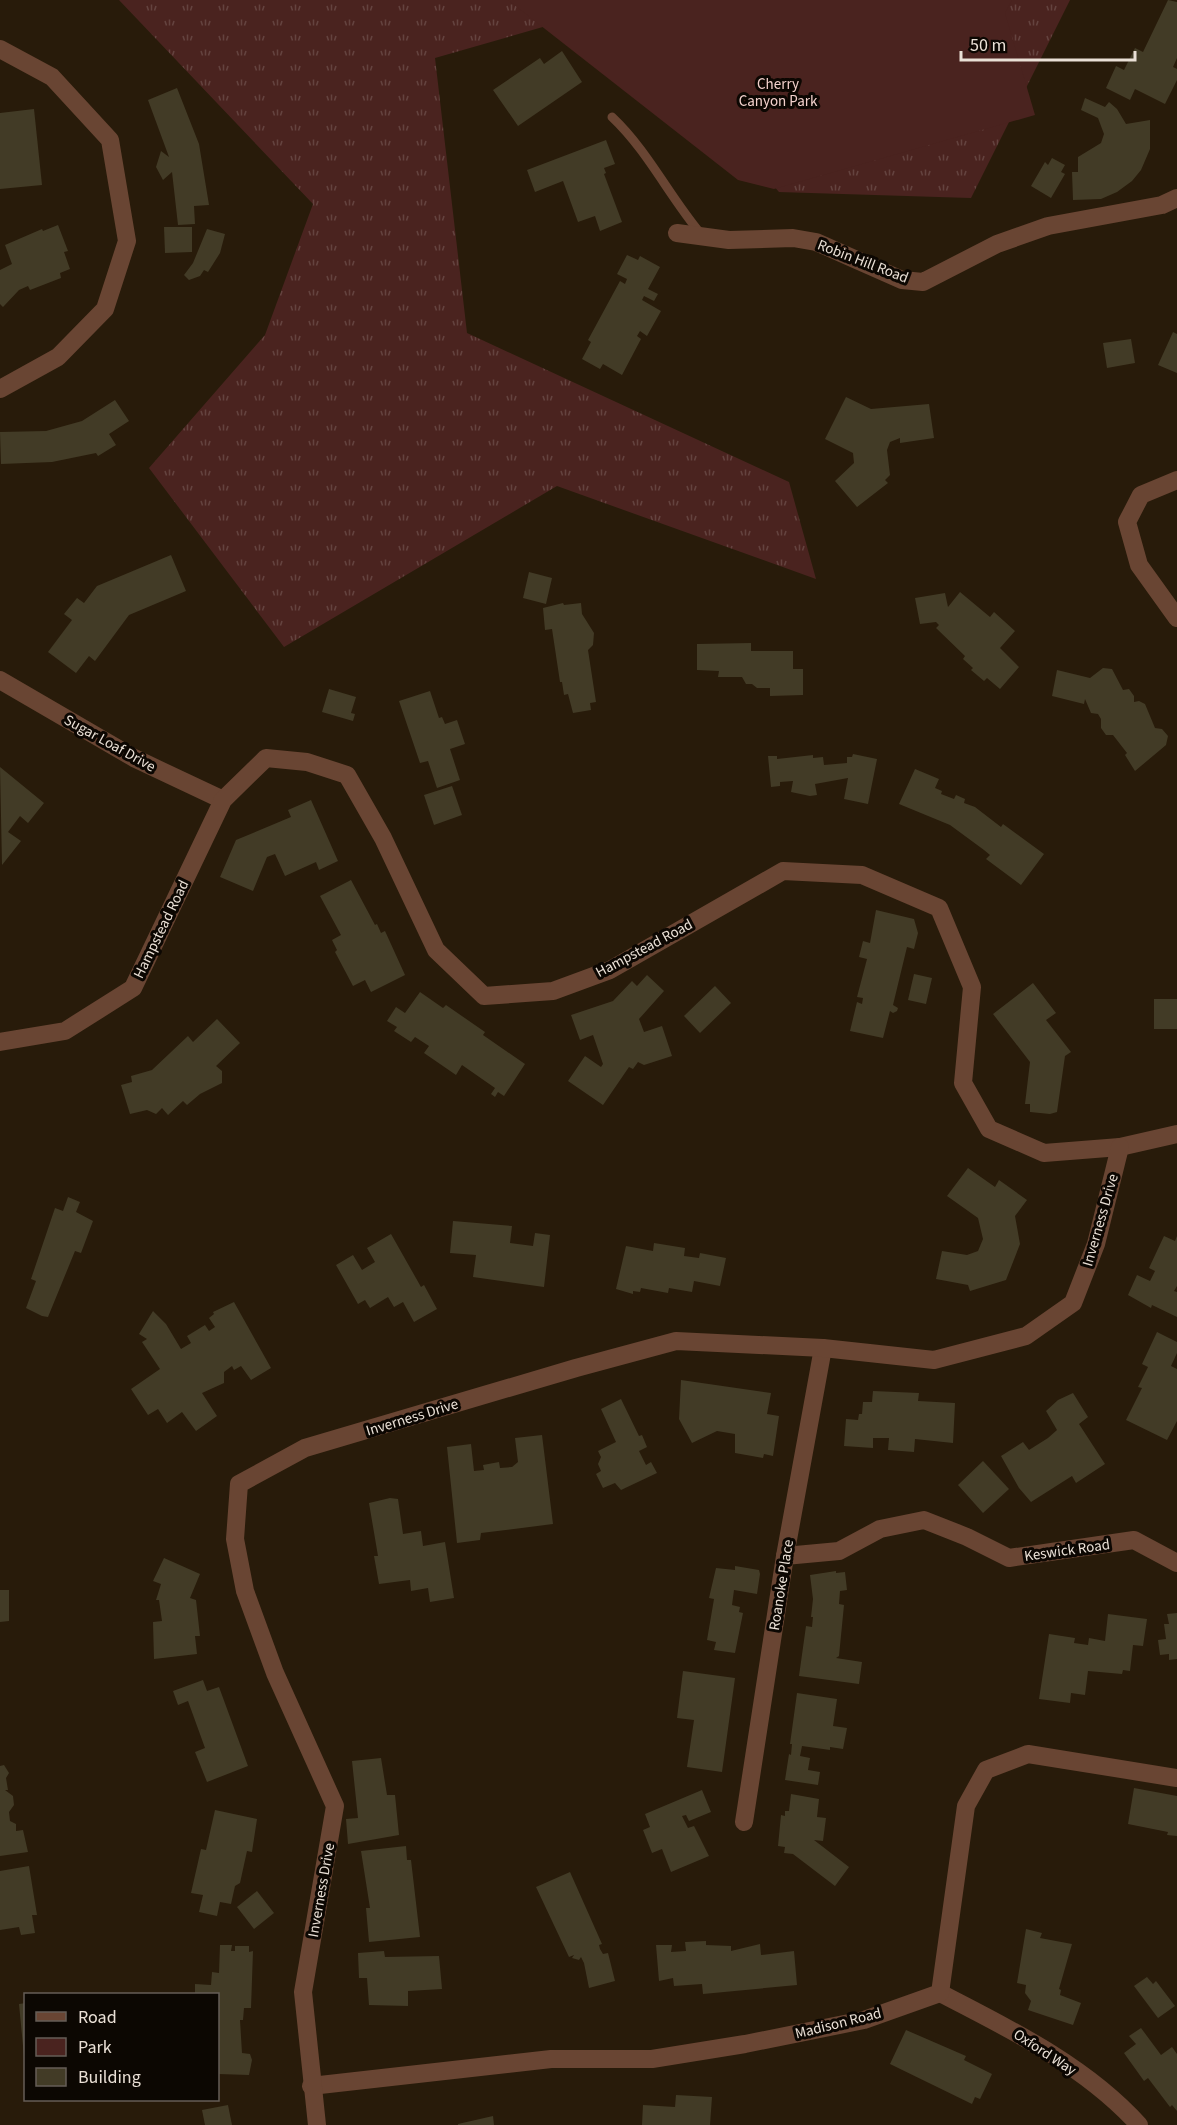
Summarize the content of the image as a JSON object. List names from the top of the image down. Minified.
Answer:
{"streets":{"street":["Robin Hill Road","Sugar Loaf Drive","Hampstead Road","Inverness Drive","Keswick Road","Roanoke Place","Madison Road","Oxford Way"]},"crossings":[["Sugar Loaf Drive","Hampstead Road"],["Hampstead Road","Inverness Drive"],["Inverness Drive","Roanoke Place"],["Inverness Drive","Madison Road"],["Keswick Road","Roanoke Place"],["Madison Road","Oxford Way"]],"parks":["Cherry Canyon Park"],"legend":["Road","Park","Building"],"scale_bar":"50 m"}
